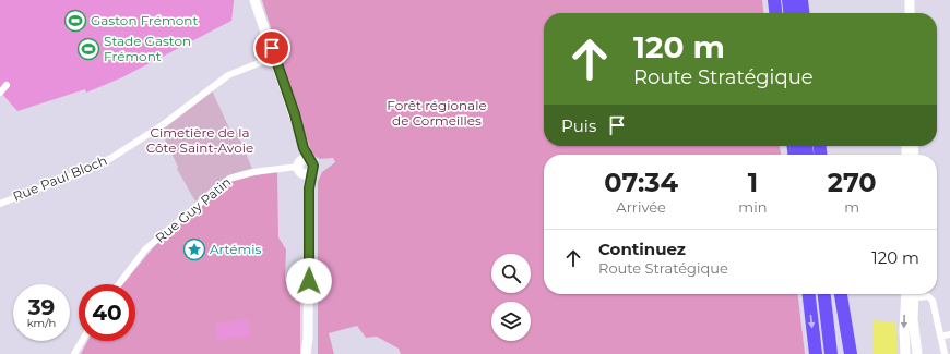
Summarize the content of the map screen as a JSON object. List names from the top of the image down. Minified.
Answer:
{"streets":{"street":["Rue Paul Bloch","Rue Guy Patin"]},"parks":["Forêt régionale de Cormeilles","Cimetière de la Côte Saint-Avoie"],"places":{"sports":["Gaston Frémont","Stade Gaston Frémont"],"place":["Artémis"]},"page":{"turn":["120 m","Route Stratégique"],"then":"Puis","eta":["07:34","Arrivée","1","min","270","m"],"list":[{"name":"Continuez","note":"Route Stratégique","value":"120 m"}],"speed":"39 km/h","limit":"40"}}
